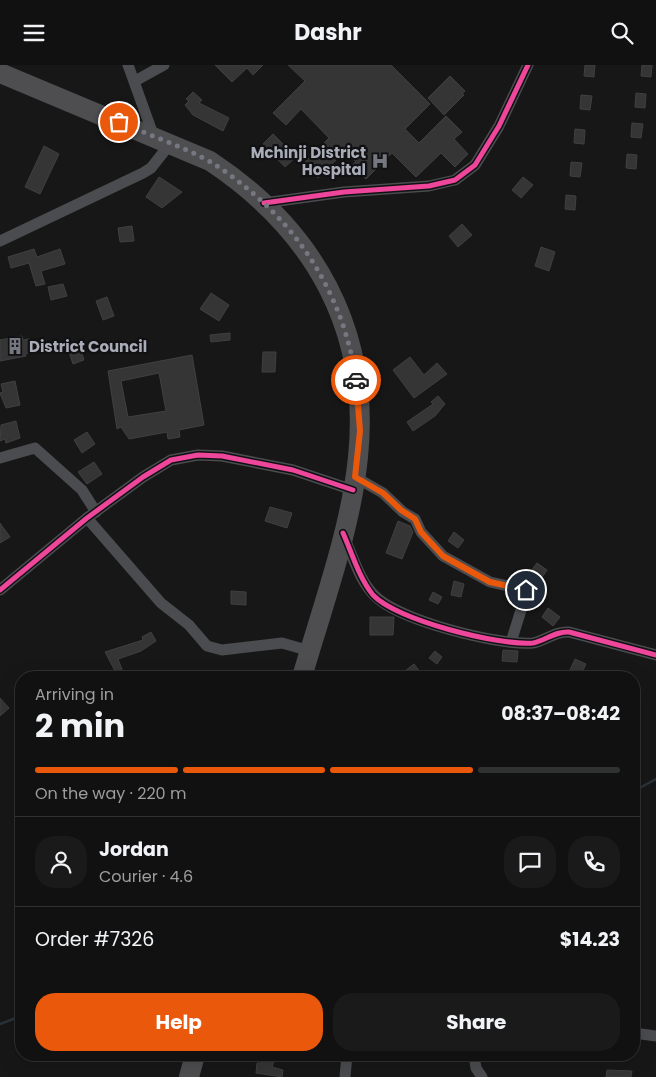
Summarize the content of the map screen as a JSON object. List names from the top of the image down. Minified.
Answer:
{"places":{"hospital":["Mchinji District Hospital"],"building":["District Council"]},"page":{"header":"Dashr","heading":["2 min","Arriving in","08:37–08:42"],"panel":["Jordan","Courier · 4.6","Order #7326","$14.23"],"bar":"On the way · 220 m","buttons":["Help","Share"]}}
